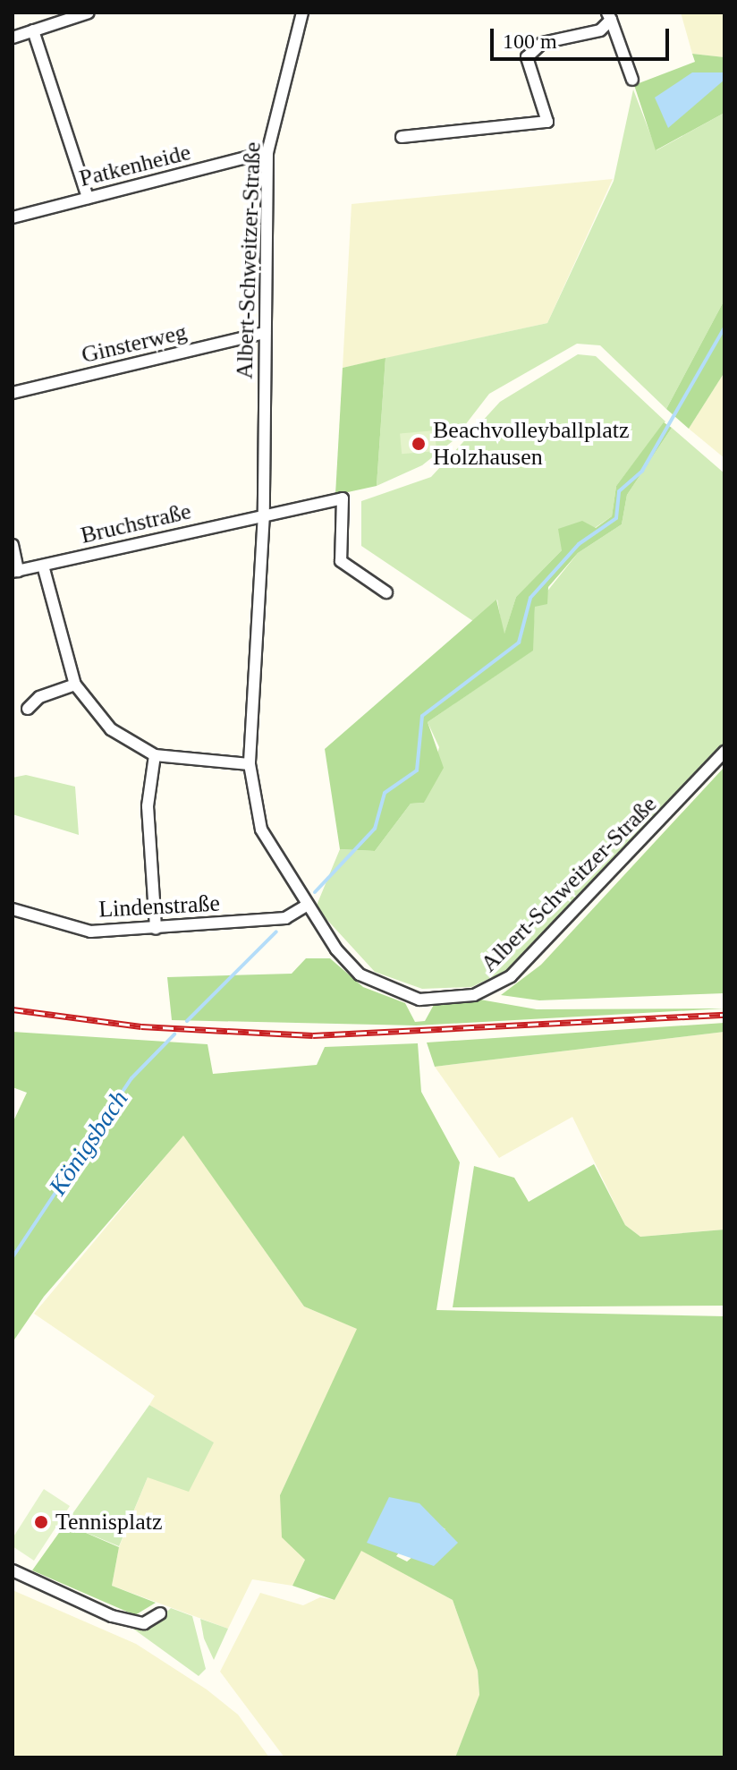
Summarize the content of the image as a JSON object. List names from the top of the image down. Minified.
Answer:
{"streets":{"street":["Patkenheide","Albert-Schweitzer-Straße","Ginsterweg","Bruchstraße","Lindenstraße"]},"crossings":[["Patkenheide","Albert-Schweitzer-Straße"],["Albert-Schweitzer-Straße","Ginsterweg"],["Albert-Schweitzer-Straße","Bruchstraße"],["Albert-Schweitzer-Straße","Lindenstraße"]],"water":["Königsbach"],"places":["Beachvolleyballplatz Holzhausen","Tennisplatz"],"scale_bar":"100 m"}
